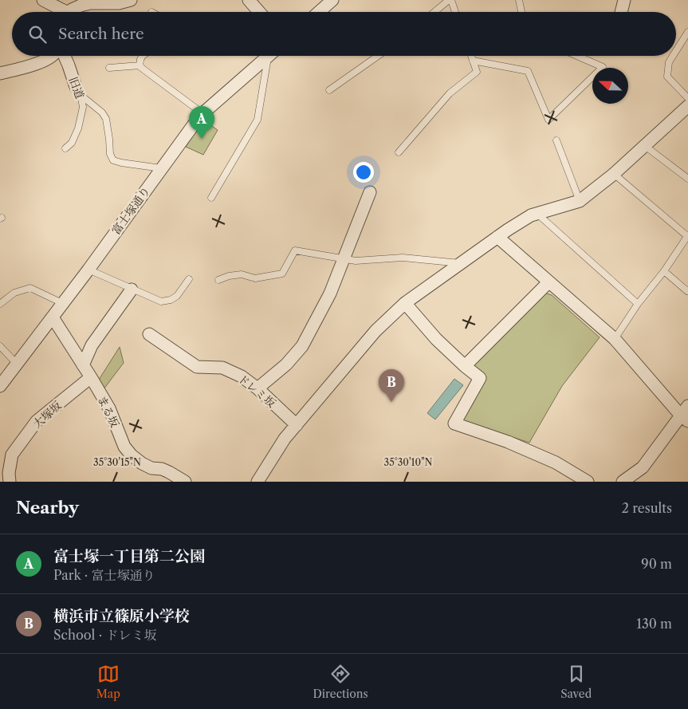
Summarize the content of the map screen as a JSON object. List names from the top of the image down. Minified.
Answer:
{"streets":{"street":["旧道","富士塚通り","ドレミ坂","まる坂","大塚坂"]},"crossings":[["富士塚通り","まる坂"],["まる坂","大塚坂"]],"north":"left","page":{"search":"Search here","pins":["A","B"],"heading":["Nearby","2 results"],"list":[{"mark":"A","name":"富士塚一丁目第二公園","note":"Park · 富士塚通り","value":"90 m"},{"mark":"B","name":"横浜市立篠原小学校","note":"School · ドレミ坂","value":"130 m"}],"nav":["Map","Directions","Saved"]},"coordinates":["35°30'15\"N","35°30'10\"N"]}
